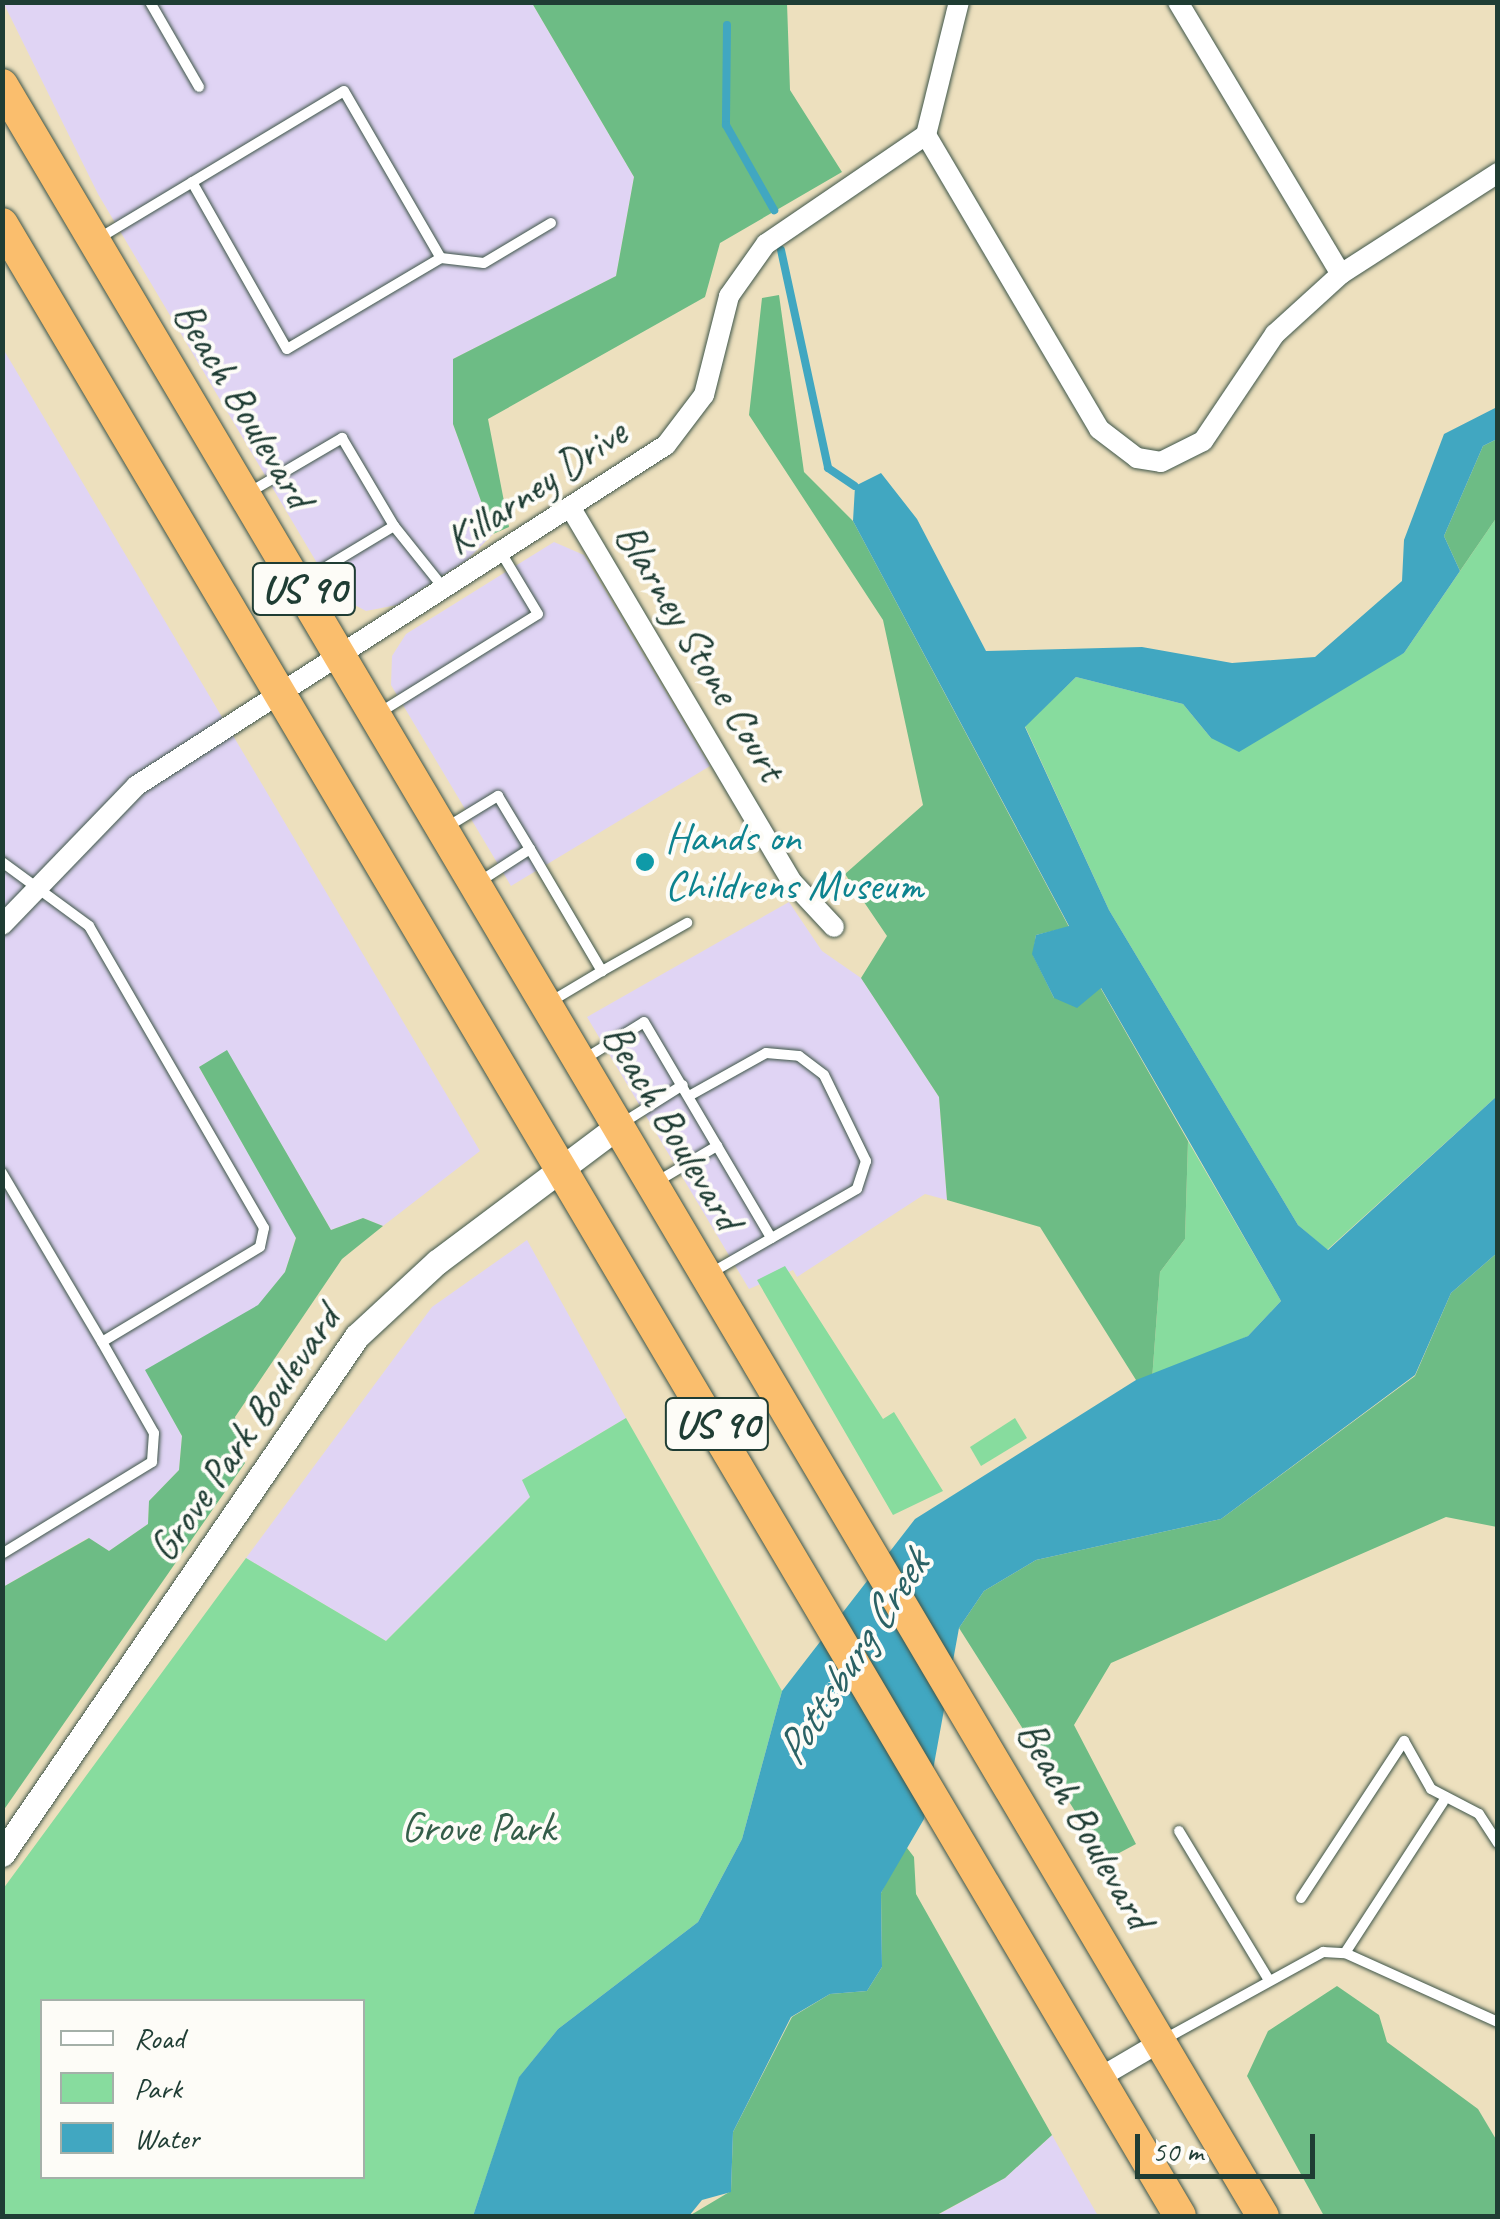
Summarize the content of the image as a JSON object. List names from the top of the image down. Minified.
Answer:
{"streets":{"highway":["Beach Boulevard","US 90"],"street":["Killarney Drive","Blarney Stone Court","Grove Park Boulevard"]},"crossings":[["Beach Boulevard","Killarney Drive"],["Beach Boulevard","Grove Park Boulevard"],["Killarney Drive","US 90"],["Killarney Drive","Blarney Stone Court"],["US 90","Grove Park Boulevard"]],"water":["Pottsburg Creek"],"parks":["Grove Park"],"places":["Hands on Childrens Museum"],"legend":["Road","Park","Water"],"scale_bar":"50 m"}
